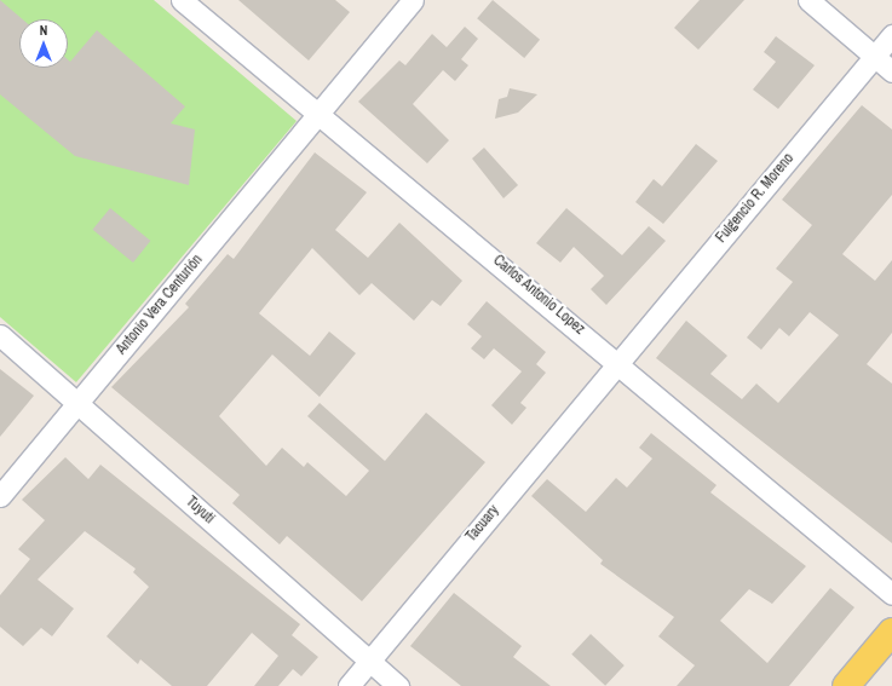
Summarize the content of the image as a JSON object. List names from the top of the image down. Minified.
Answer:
{"streets":{"street":["Fulgencio R. Moreno","Carlos Antonio Lopez","Antonio Vera Centurión","Tuyutí","Tacuary"]},"crossings":[["Fulgencio R. Moreno","Carlos Antonio Lopez"],["Fulgencio R. Moreno","Tacuary"],["Carlos Antonio Lopez","Antonio Vera Centurión"],["Carlos Antonio Lopez","Tacuary"],["Antonio Vera Centurión","Tuyutí"],["Tuyutí","Tacuary"]],"north":"top"}
